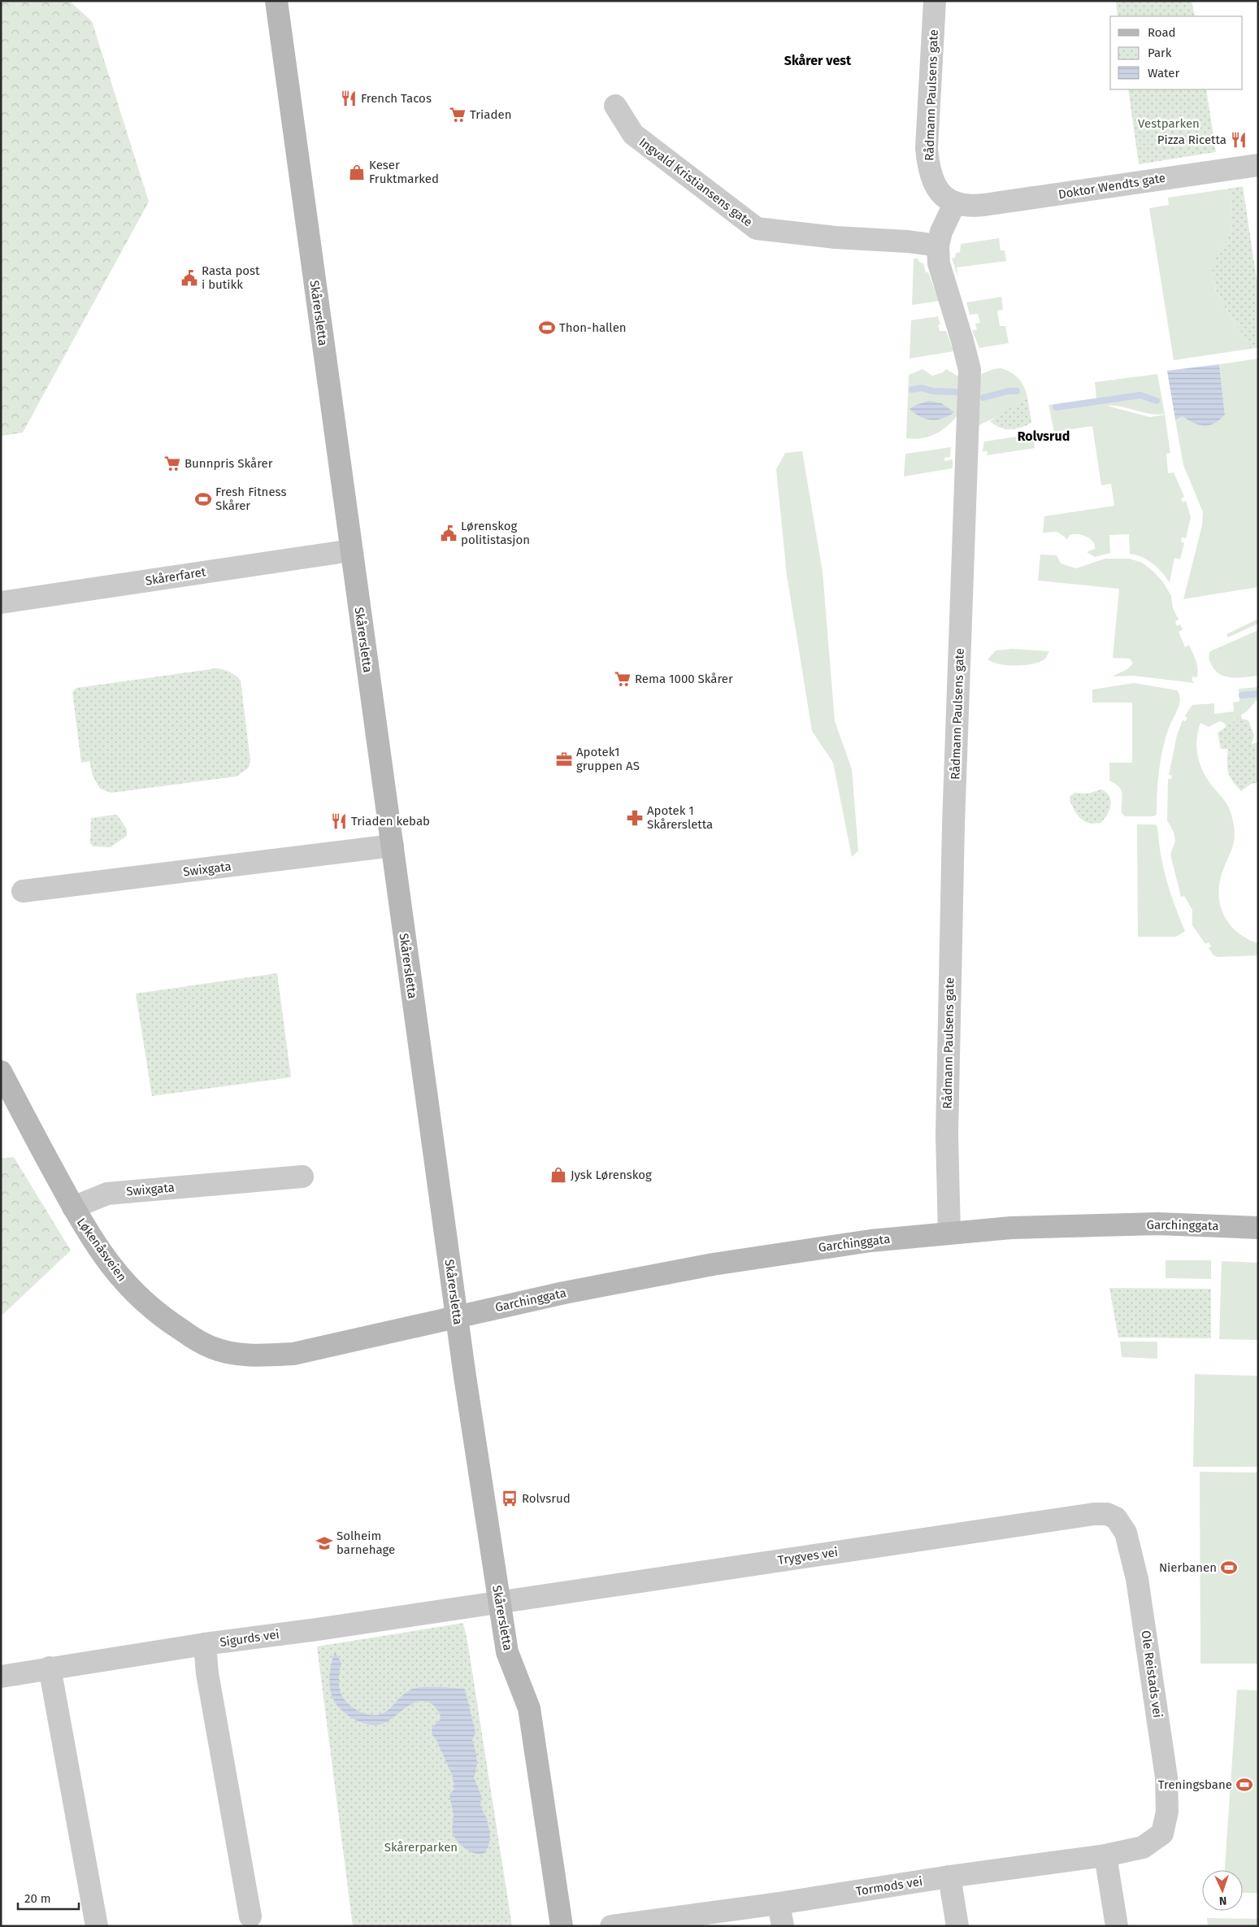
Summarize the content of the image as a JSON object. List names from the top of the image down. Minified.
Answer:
{"streets":{"street":["Rådmann Paulsens gate","Ingvald Kristiansens gate","Doktor Wendts gate","Skårersletta","Skårerfaret","Swixgata","Garchinggata","Løkenåsveien","Trygves vei","Sigurds vei","Ole Reistads vei","Tormods vei"]},"crossings":[["Rådmann Paulsens gate","Ingvald Kristiansens gate"],["Rådmann Paulsens gate","Doktor Wendts gate"],["Rådmann Paulsens gate","Garchinggata"],["Skårersletta","Skårerfaret"],["Skårersletta","Swixgata"],["Skårersletta","Garchinggata"],["Skårersletta","Løkenåsveien"],["Skårersletta","Trygves vei"],["Skårersletta","Sigurds vei"],["Swixgata","Løkenåsveien"],["Garchinggata","Løkenåsveien"],["Trygves vei","Sigurds vei"],["Trygves vei","Ole Reistads vei"],["Ole Reistads vei","Tormods vei"]],"districts":["Skårer vest","Rolvsrud"],"parks":["Vestparken","Skårerparken"],"places":{"restaurant":["French Tacos","Pizza Ricetta","Triaden kebab"],"supermarket":["Triaden","Bunnpris Skårer","Rema 1000 Skårer"],"shop":["Keser Fruktmarked","Jysk Lørenskog"],"public building":["Rasta post i butikk","Lørenskog politistasjon"],"sports":["Thon-hallen","Fresh Fitness Skårer","Nierbanen","Treningsbane"],"office":["Apotek1 gruppen AS"],"pharmacy":["Apotek 1 Skårersletta"],"bus stop":["Rolvsrud"],"school or university":["Solheim barnehage"]},"legend":["Road","Park","Water"],"scale_bar":"20 m","north":"bottom"}
